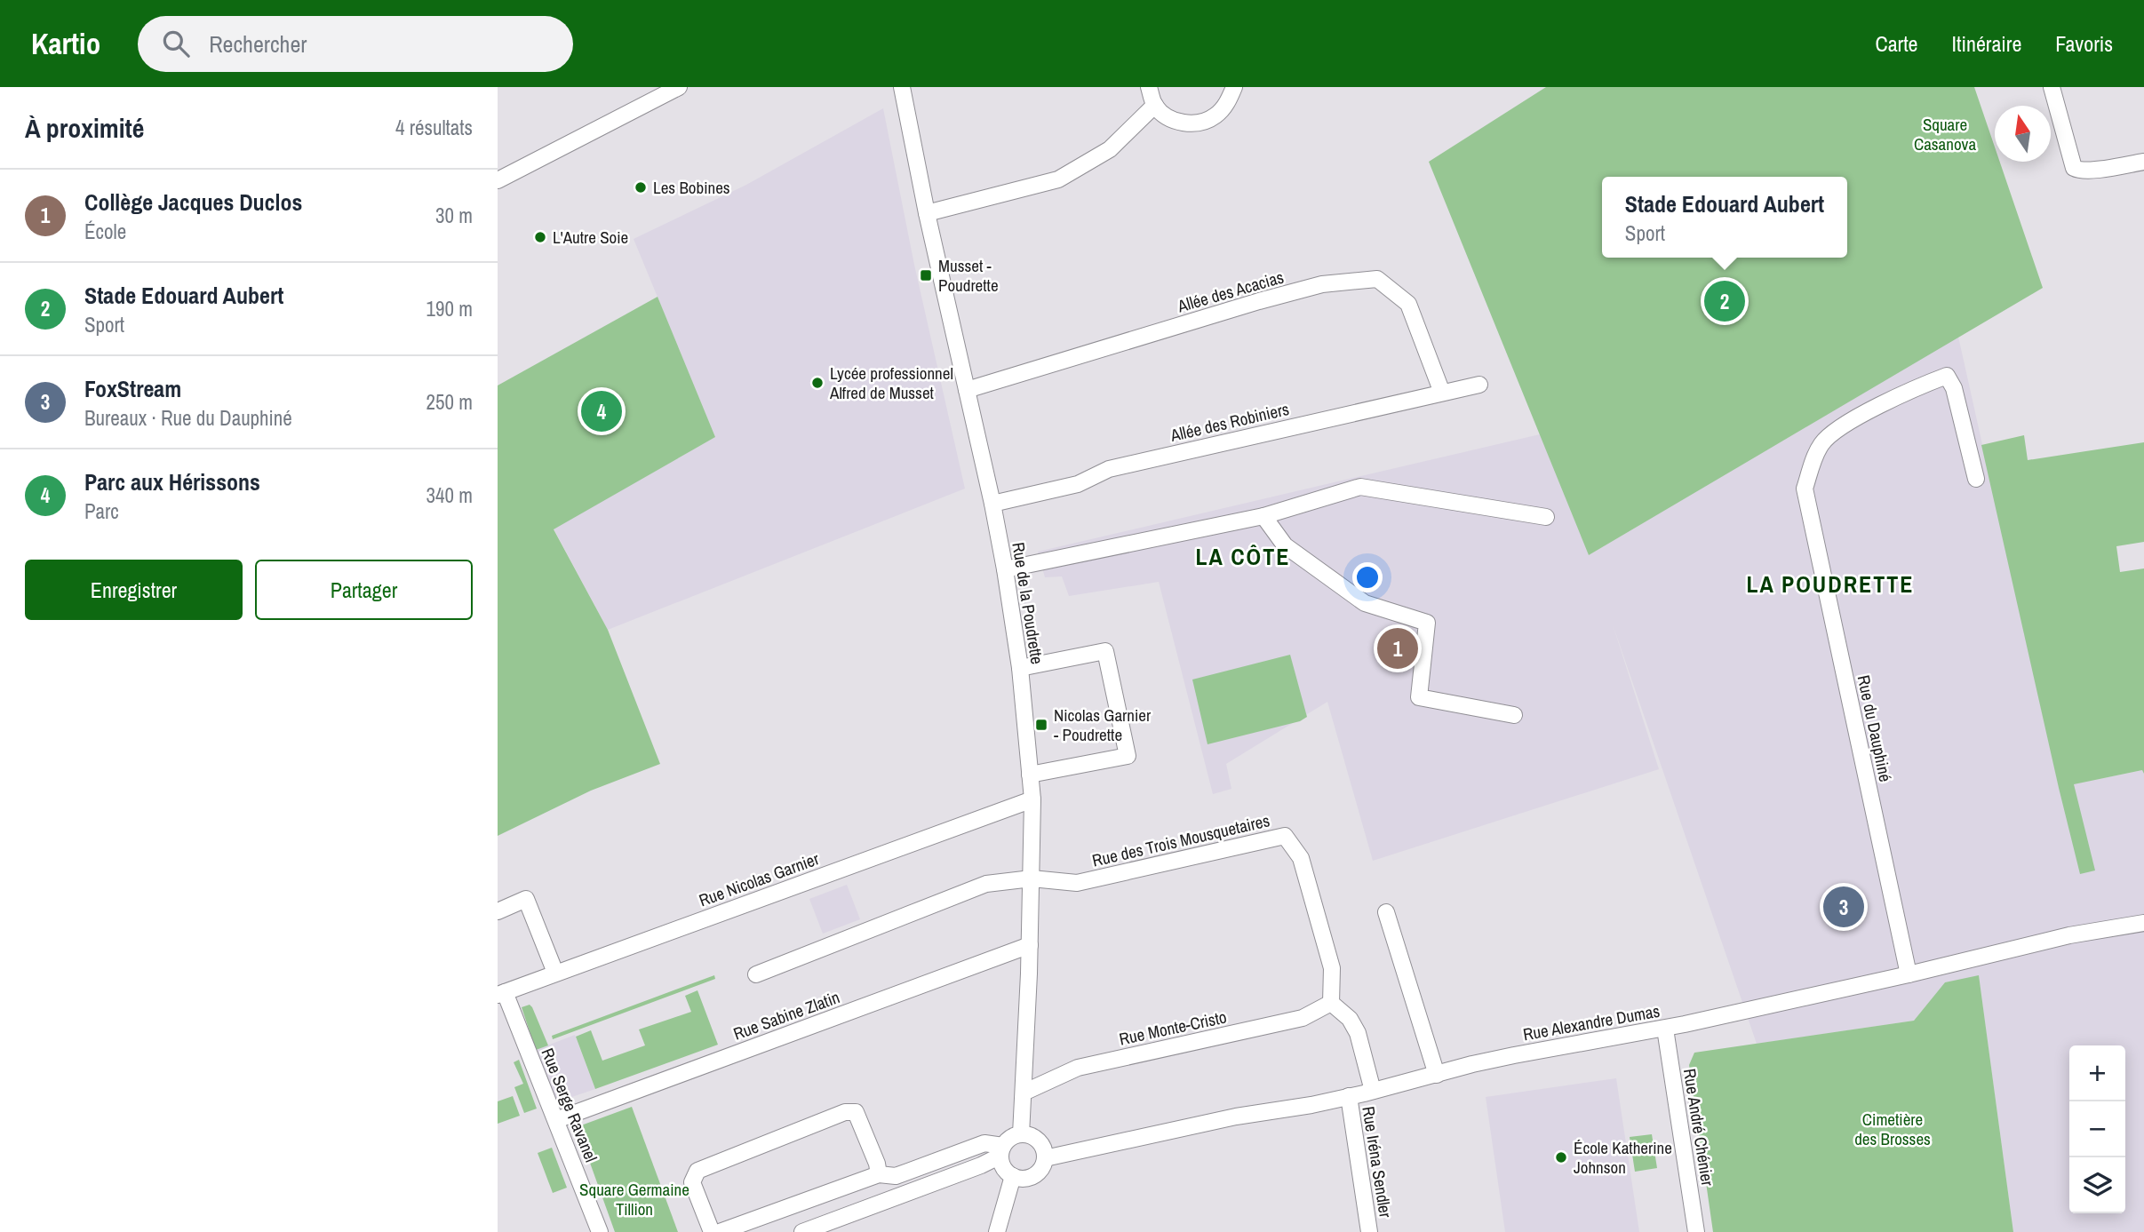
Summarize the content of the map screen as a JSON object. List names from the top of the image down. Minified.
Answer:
{"streets":{"street":["Allée des Acacias","Allée des Robiniers","Rue de la Poudrette","Rue du Dauphiné","Rue des Trois Mousquetaires","Rue Nicolas Garnier","Rue Sabine Zlatin","Rue Alexandre Dumas","Rue Monte-Cristo","Rue Serge Ravanel","Rue André Chénier","Rue Iréna Sendler"]},"crossings":[["Allée des Acacias","Allée des Robiniers"],["Allée des Acacias","Rue de la Poudrette"],["Allée des Robiniers","Rue de la Poudrette"],["Rue de la Poudrette","Rue des Trois Mousquetaires"],["Rue de la Poudrette","Rue Nicolas Garnier"],["Rue de la Poudrette","Rue Sabine Zlatin"],["Rue de la Poudrette","Rue Alexandre Dumas"],["Rue de la Poudrette","Rue Monte-Cristo"],["Rue du Dauphiné","Rue Alexandre Dumas"],["Rue des Trois Mousquetaires","Rue Monte-Cristo"],["Rue Nicolas Garnier","Rue Serge Ravanel"],["Rue Sabine Zlatin","Rue Serge Ravanel"],["Rue Alexandre Dumas","Rue André Chénier"],["Rue Alexandre Dumas","Rue Iréna Sendler"]],"districts":["LA CÔTE","LA POUDRETTE"],"parks":["Square Casanova","Cimetière des Brosses","Square Germaine Tillion"],"places":{"other":["Les Bobines","L'Autre Soie","Lycée professionnel Alfred de Musset","École Katherine Johnson"],"transit":["Musset - Poudrette","Nicolas Garnier - Poudrette"]},"north":"top","page":{"header":"Kartio","search":"Rechercher","nav":["Carte","Itinéraire","Favoris"],"heading":["À proximité","4 résultats"],"list":[{"mark":"1","name":"Collège Jacques Duclos","note":"École","value":"30 m"},{"mark":"2","name":"Stade Edouard Aubert","note":"Sport","value":"190 m"},{"mark":"3","name":"FoxStream","note":"Bureaux · Rue du Dauphiné","value":"250 m"},{"mark":"4","name":"Parc aux Hérissons","note":"Parc","value":"340 m"}],"popup":["Stade Edouard Aubert","Sport"],"pins":["2","4","1","3"],"buttons":["Enregistrer","Partager"],"map_buttons":["+","−"]}}
